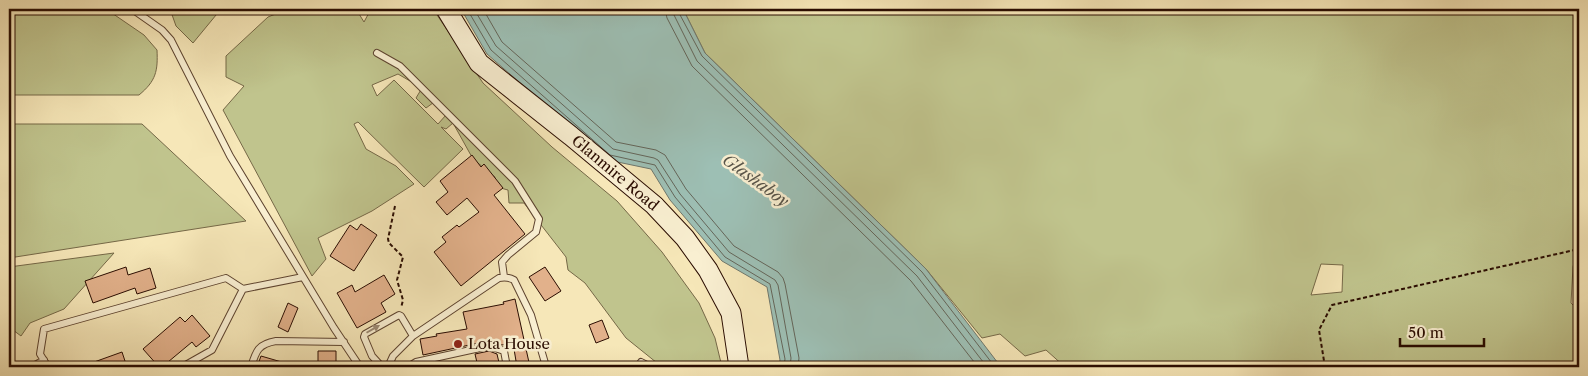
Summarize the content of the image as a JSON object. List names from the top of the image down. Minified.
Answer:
{"streets":{"main road":["Glanmire Road"]},"water":["Glashaboy"],"places":["Lota House"],"scale_bar":"50 m"}
